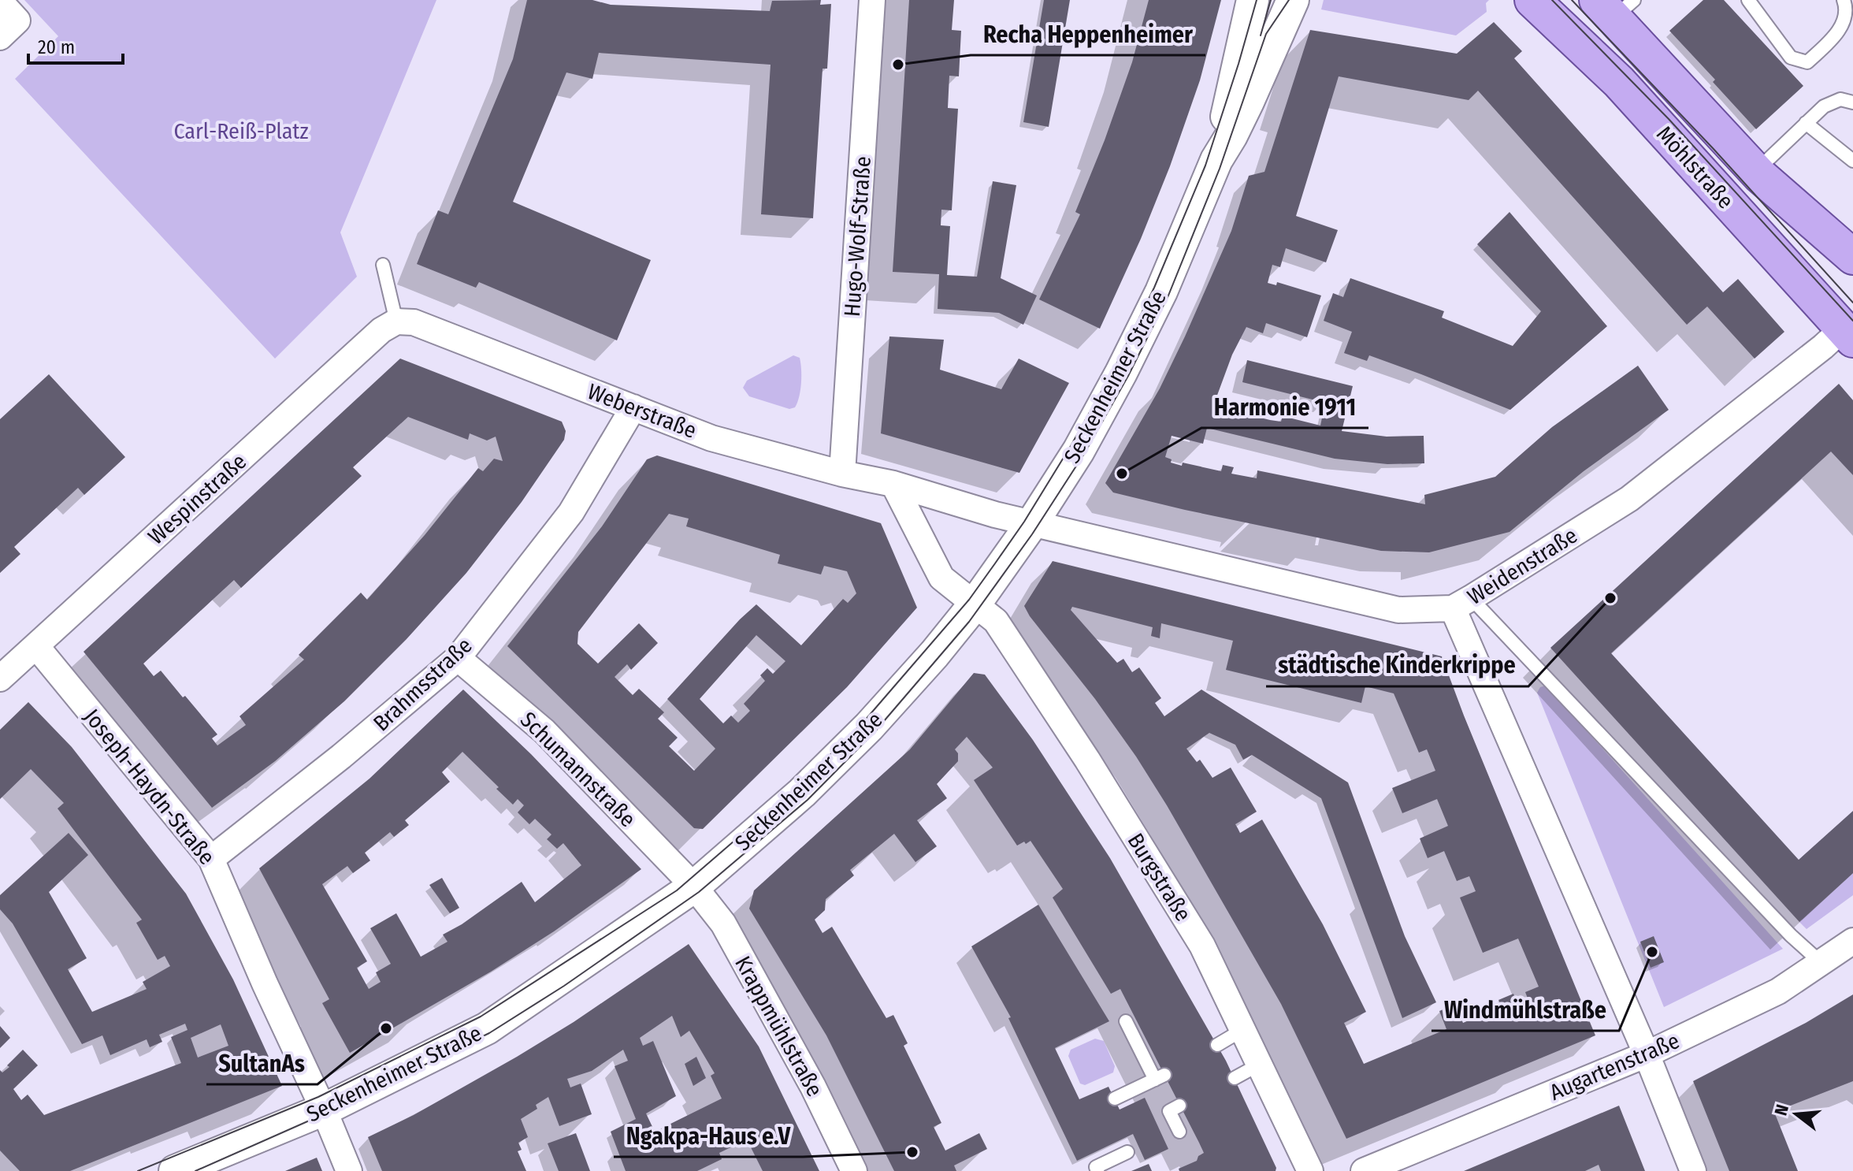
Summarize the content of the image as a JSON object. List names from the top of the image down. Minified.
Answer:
{"streets":{"main road":["Möhlstraße"],"street":["Hugo-Wolf-Straße","Seckenheimer Straße","Weberstraße","Wespinstraße","Weidenstraße","Brahmsstraße","Schumannstraße","Joseph-Haydn-Straße","Burgstraße","Krappmühlstraße","Augartenstraße"]},"crossings":[["Möhlstraße","Weidenstraße"],["Hugo-Wolf-Straße","Weberstraße"],["Seckenheimer Straße","Weberstraße"],["Seckenheimer Straße","Weidenstraße"],["Seckenheimer Straße","Schumannstraße"],["Seckenheimer Straße","Joseph-Haydn-Straße"],["Seckenheimer Straße","Burgstraße"],["Seckenheimer Straße","Krappmühlstraße"],["Weberstraße","Wespinstraße"],["Weberstraße","Weidenstraße"],["Weberstraße","Brahmsstraße"],["Wespinstraße","Joseph-Haydn-Straße"],["Brahmsstraße","Schumannstraße"],["Brahmsstraße","Joseph-Haydn-Straße"],["Schumannstraße","Krappmühlstraße"]],"parks":["Carl-Reiß-Platz"],"places":["Recha Heppenheimer","Harmonie 1911","städtische Kinderkrippe","Windmühlstraße","SultanAs","Ngakpa-Haus e.V"],"scale_bar":"20 m","north":"left"}
